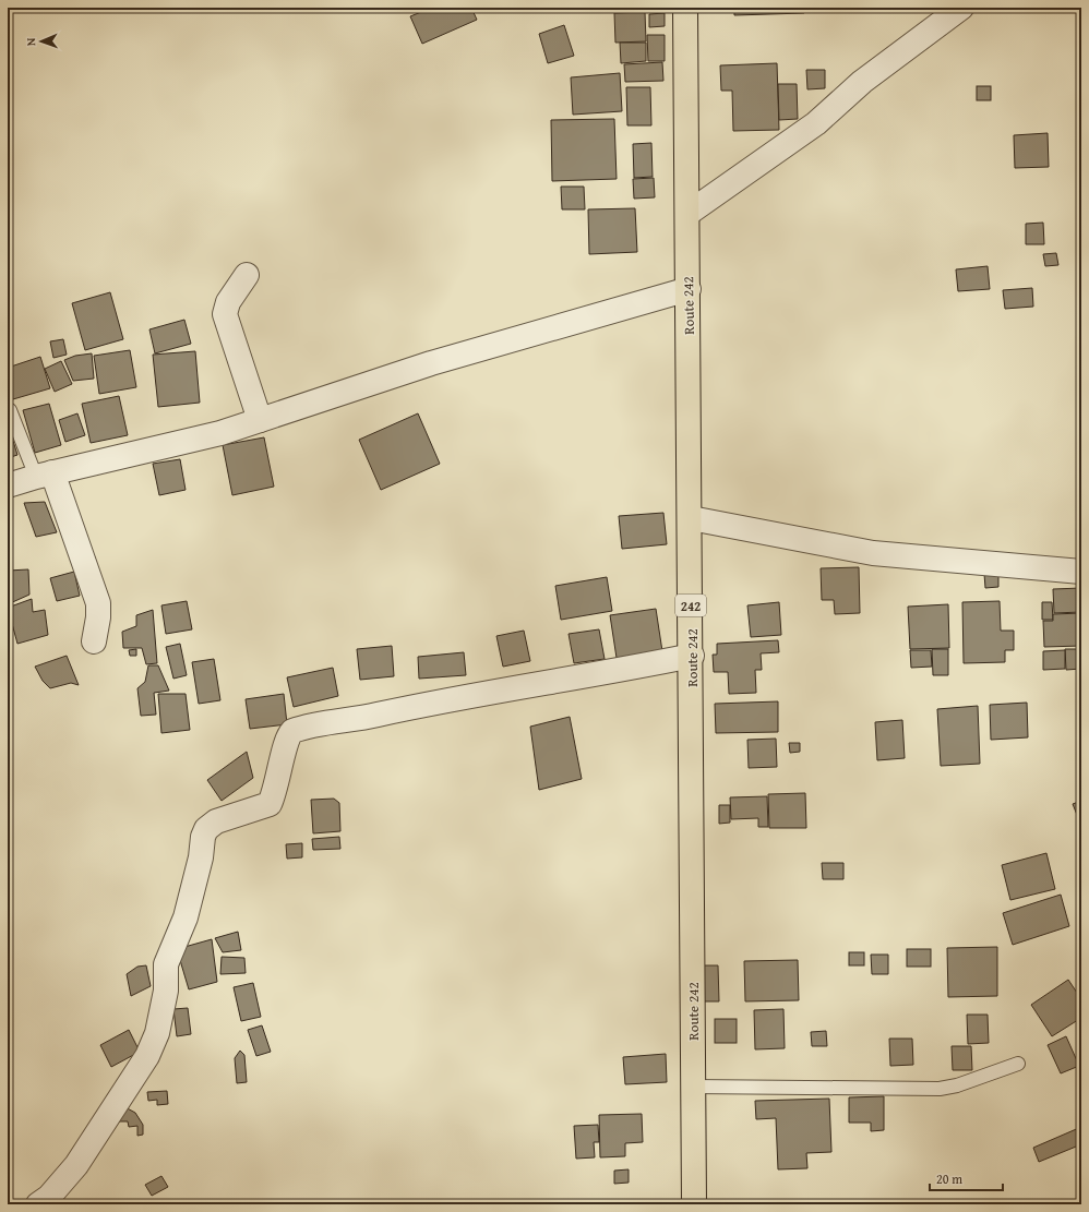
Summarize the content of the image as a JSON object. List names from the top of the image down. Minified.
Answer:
{"streets":{"main road":["Route 242","242"]},"scale_bar":"20 m","north":"left"}
